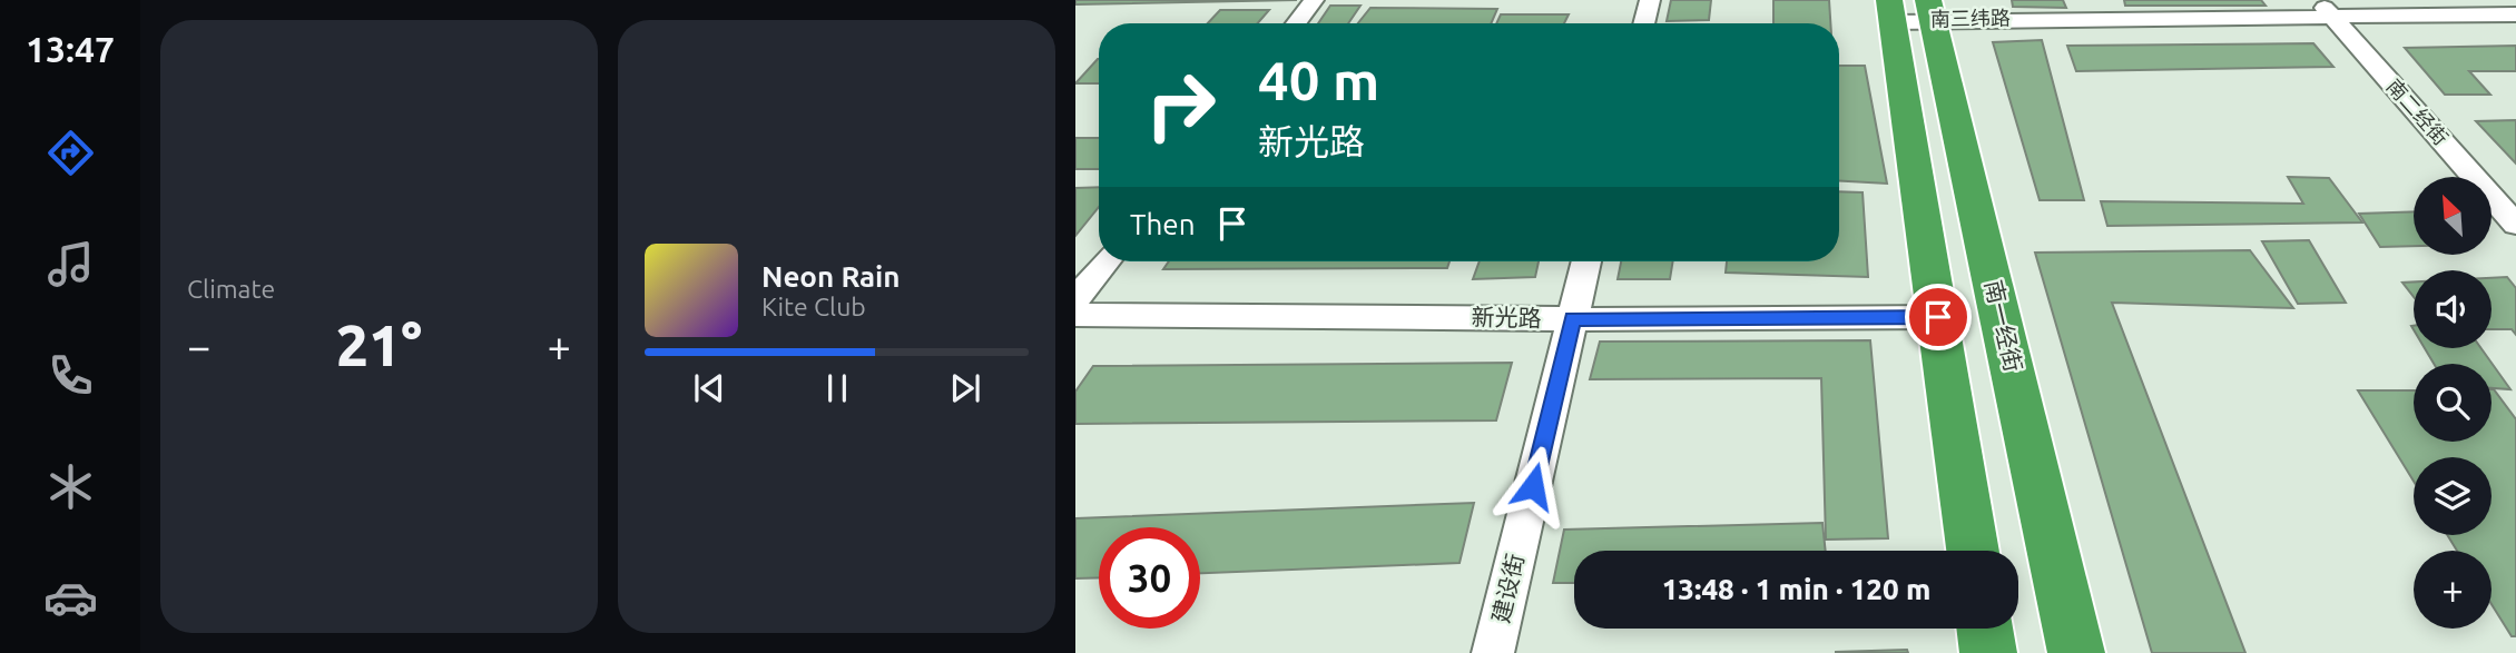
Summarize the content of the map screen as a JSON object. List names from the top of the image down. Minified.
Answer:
{"streets":{"highway":["南一经街"],"street":["南三纬路","南二经街","新光路","建设街"]},"crossings":[["南三纬路","南二经街"],["南三纬路","南一经街"],["新光路","建设街"]],"north":"top left","page":{"tabs":"13:47","tile":"Climate","turn":["40 m","新光路"],"map_buttons":"+","then":"Then","song":["Neon Rain","Kite Club"],"heat":["−","21°","+"],"limit":"30","trip":"13:48 · 1 min · 120 m"}}
